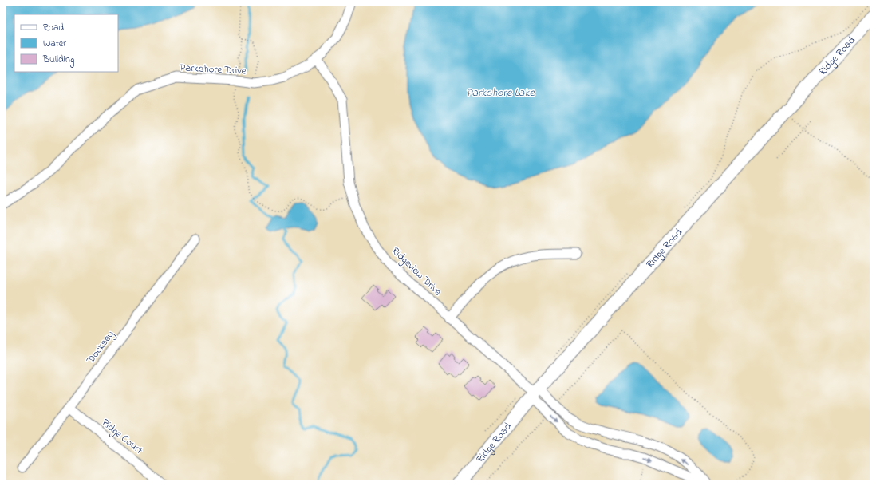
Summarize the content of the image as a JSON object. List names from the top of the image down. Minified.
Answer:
{"streets":{"street":["Ridge Road","Parkshore Drive","Ridgeview Drive","Docksey","Ridge Court"]},"crossings":[["Ridge Road","Ridgeview Drive"],["Parkshore Drive","Ridgeview Drive"],["Docksey","Ridge Court"]],"water":["Parkshore Lake"],"legend":["Road","Water","Building"]}
